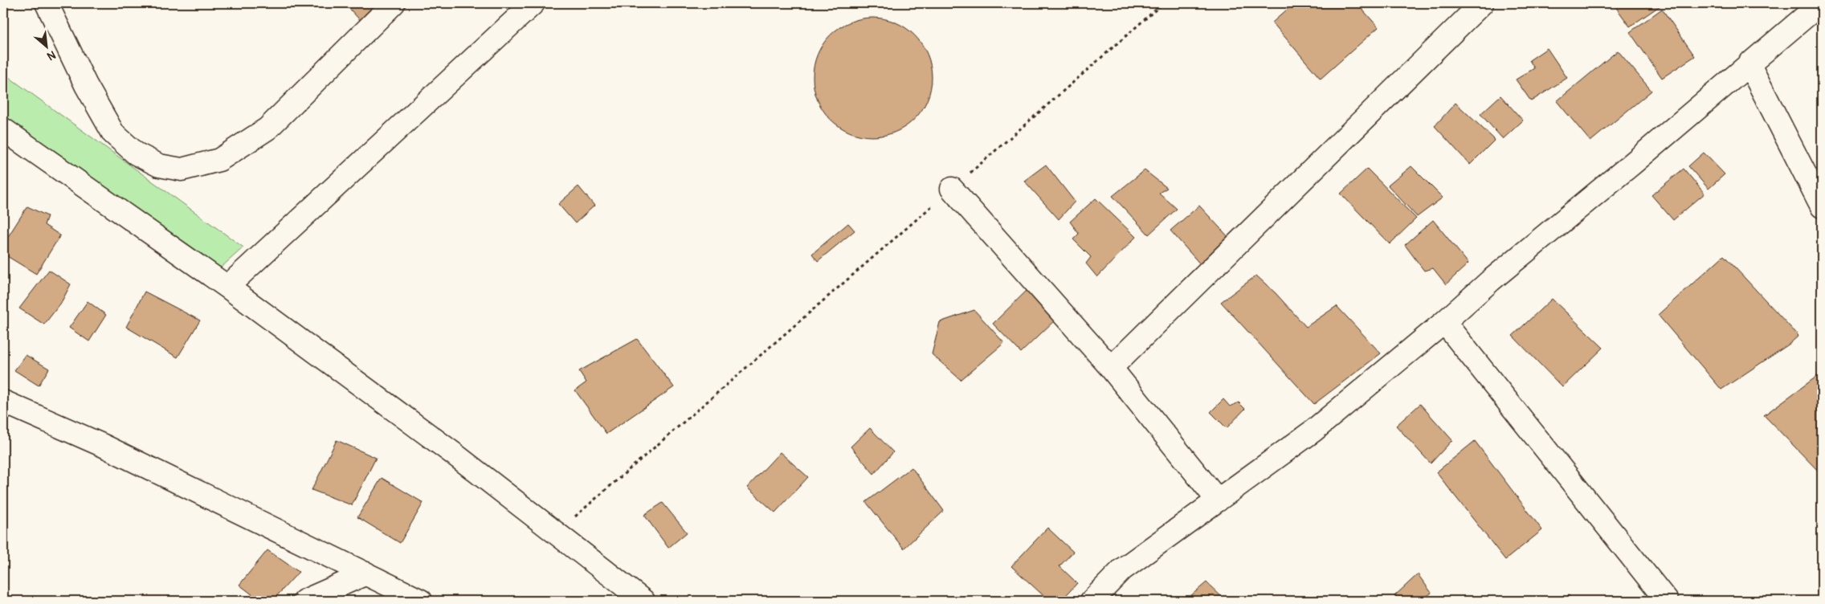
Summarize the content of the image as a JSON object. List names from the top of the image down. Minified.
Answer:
{"north":"bottom right"}
